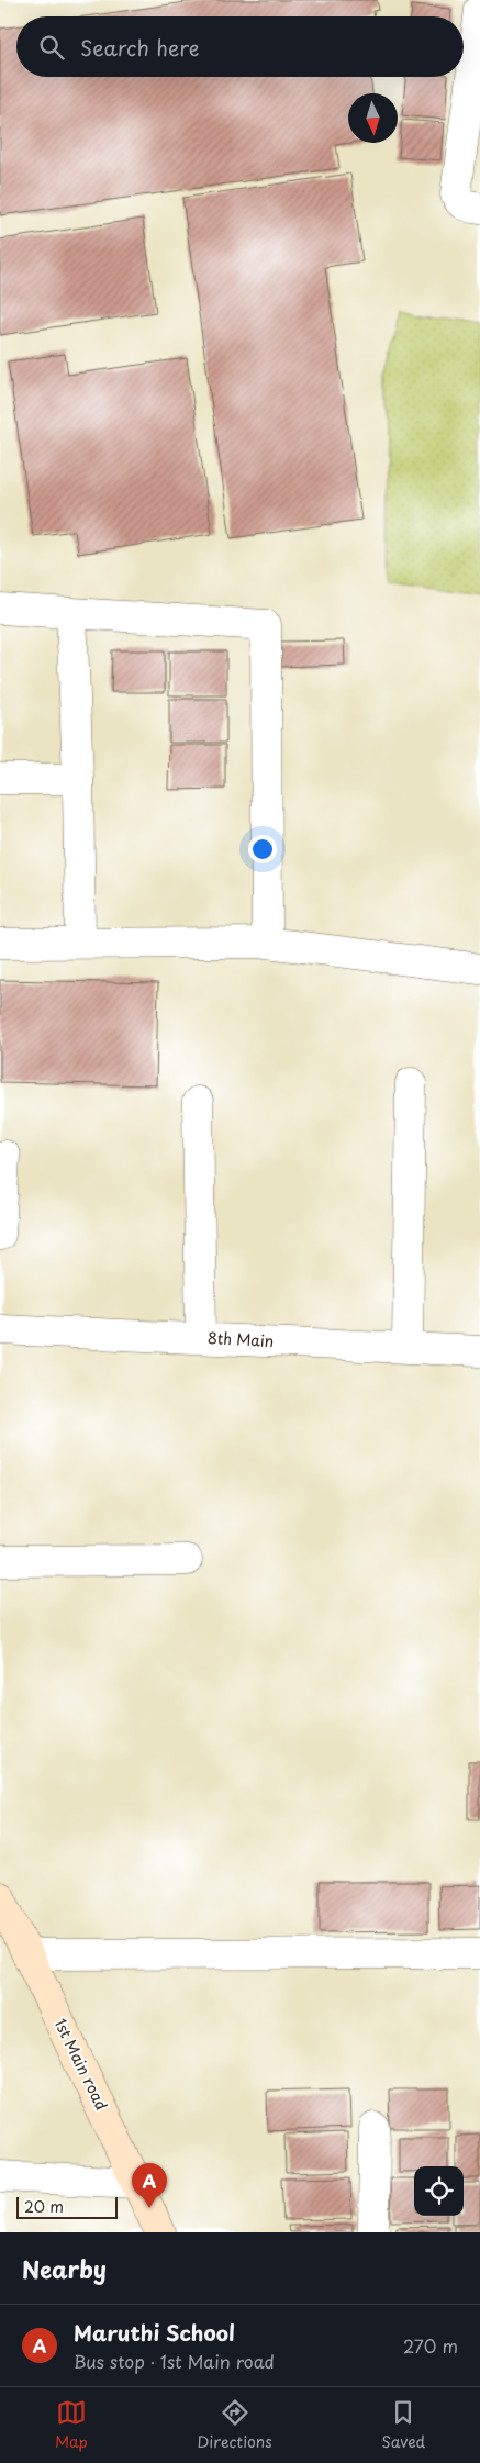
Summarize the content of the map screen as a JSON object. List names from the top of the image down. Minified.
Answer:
{"streets":{"street":["8th Main","1st Main road"]},"scale_bar":"20 m","north":"bottom","page":{"search":"Search here","pins":"A","scale":"20 m","heading":"Nearby","list":[{"mark":"A","name":"Maruthi School","note":"Bus stop · 1st Main road","value":"270 m"}],"nav":["Map","Directions","Saved"]}}
